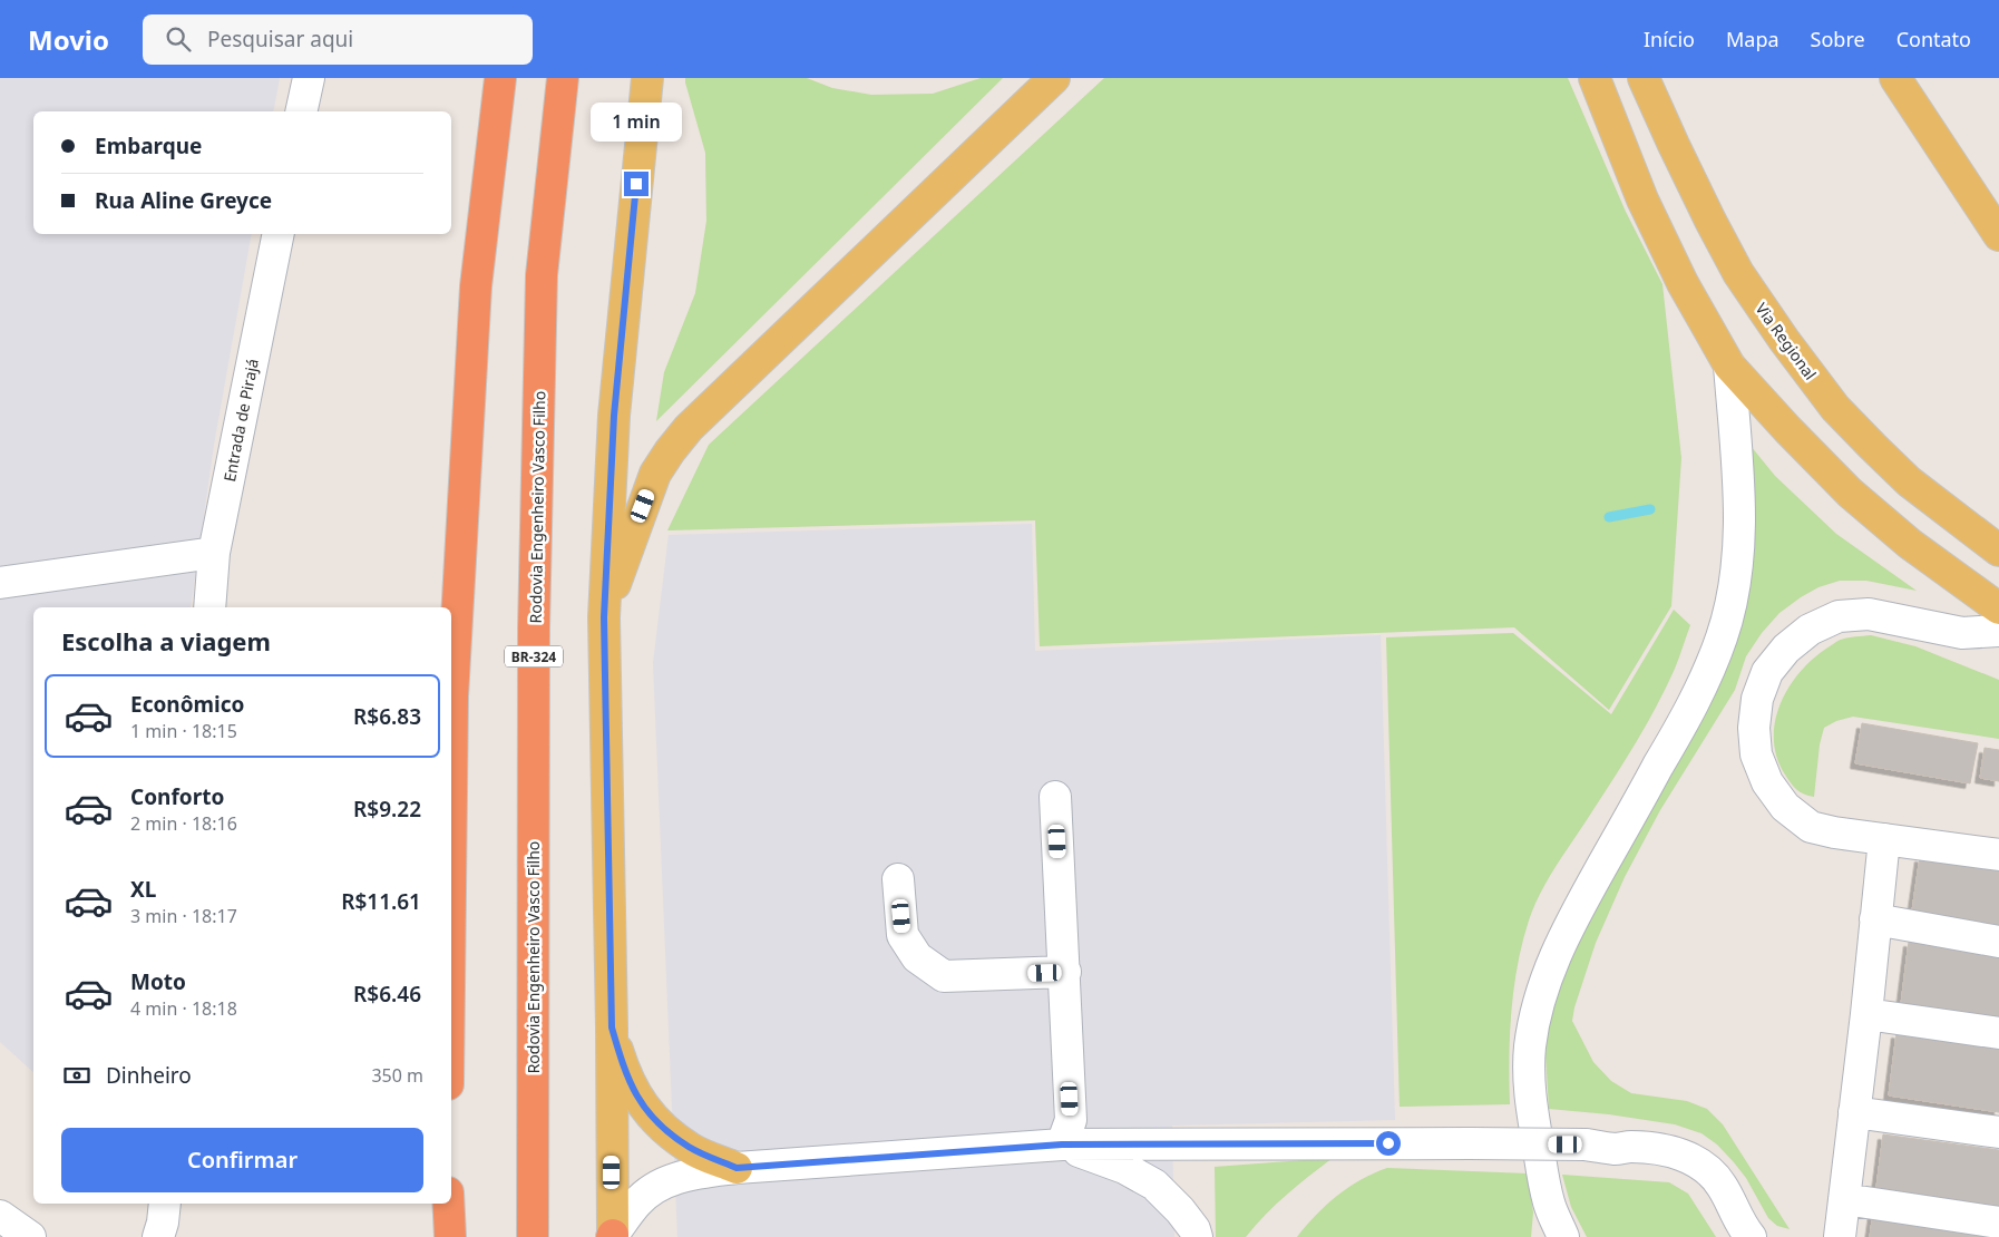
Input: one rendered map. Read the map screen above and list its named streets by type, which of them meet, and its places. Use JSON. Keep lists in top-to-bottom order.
{
  "streets": {
    "highway": ["Rodovia Engenheiro Vasco Filho", "BR-324"],
    "main road": ["Via Regional"],
    "street": ["Entrada de Pirajá"]
  },
  "page": {
    "header": "Movio",
    "search": "Pesquisar aqui",
    "nav": [
      "Início",
      "Mapa",
      "Sobre",
      "Contato"
    ],
    "bubble": "1 min",
    "banner": ["Embarque", "Rua Aline Greyce"],
    "heading": "Escolha a viagem",
    "list": [
      {
        "name": "Econômico",
        "note": "1 min · 18:15",
        "value": "R$6.83"
      },
      {
        "name": "Conforto",
        "note": "2 min · 18:16",
        "value": "R$9.22"
      },
      {
        "name": "XL",
        "note": "3 min · 18:17",
        "value": "R$11.61"
      },
      {
        "name": "Moto",
        "note": "4 min · 18:18",
        "value": "R$6.46"
      }
    ],
    "pay": ["Dinheiro", "350 m"],
    "buttons": "Confirmar"
  }
}
